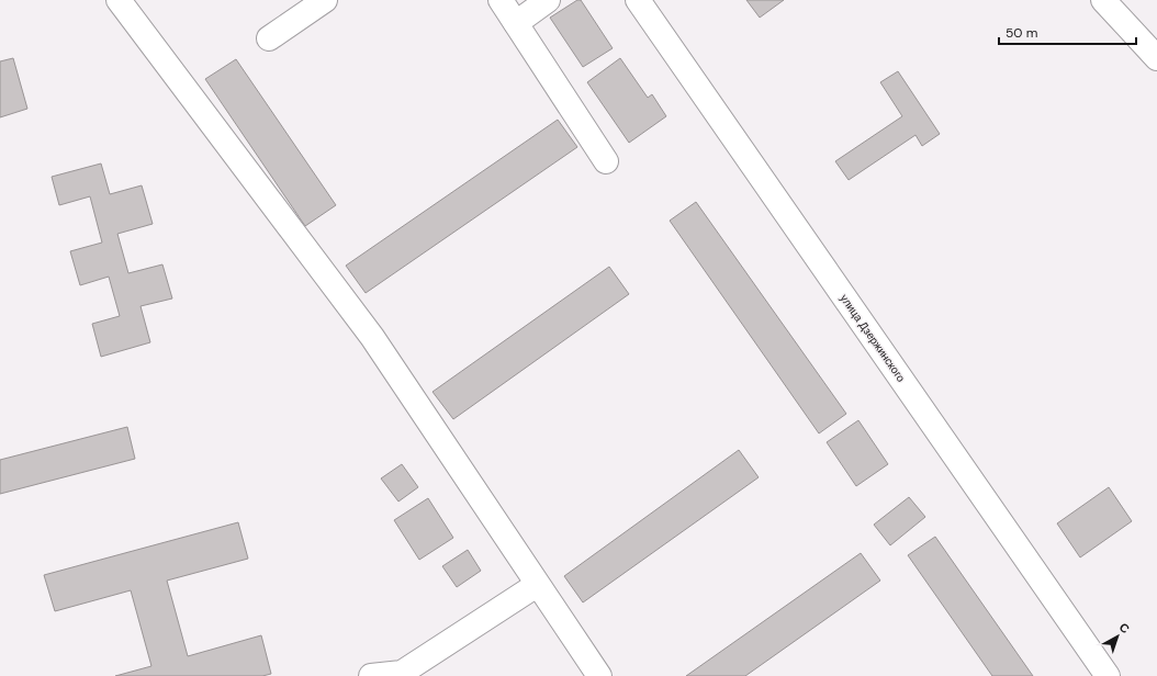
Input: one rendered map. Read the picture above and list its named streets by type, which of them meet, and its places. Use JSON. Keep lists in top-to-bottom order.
{
  "streets": {
    "main road": ["улица Дзержинского"]
  },
  "scale_bar": "50 m",
  "north": "top right"
}
